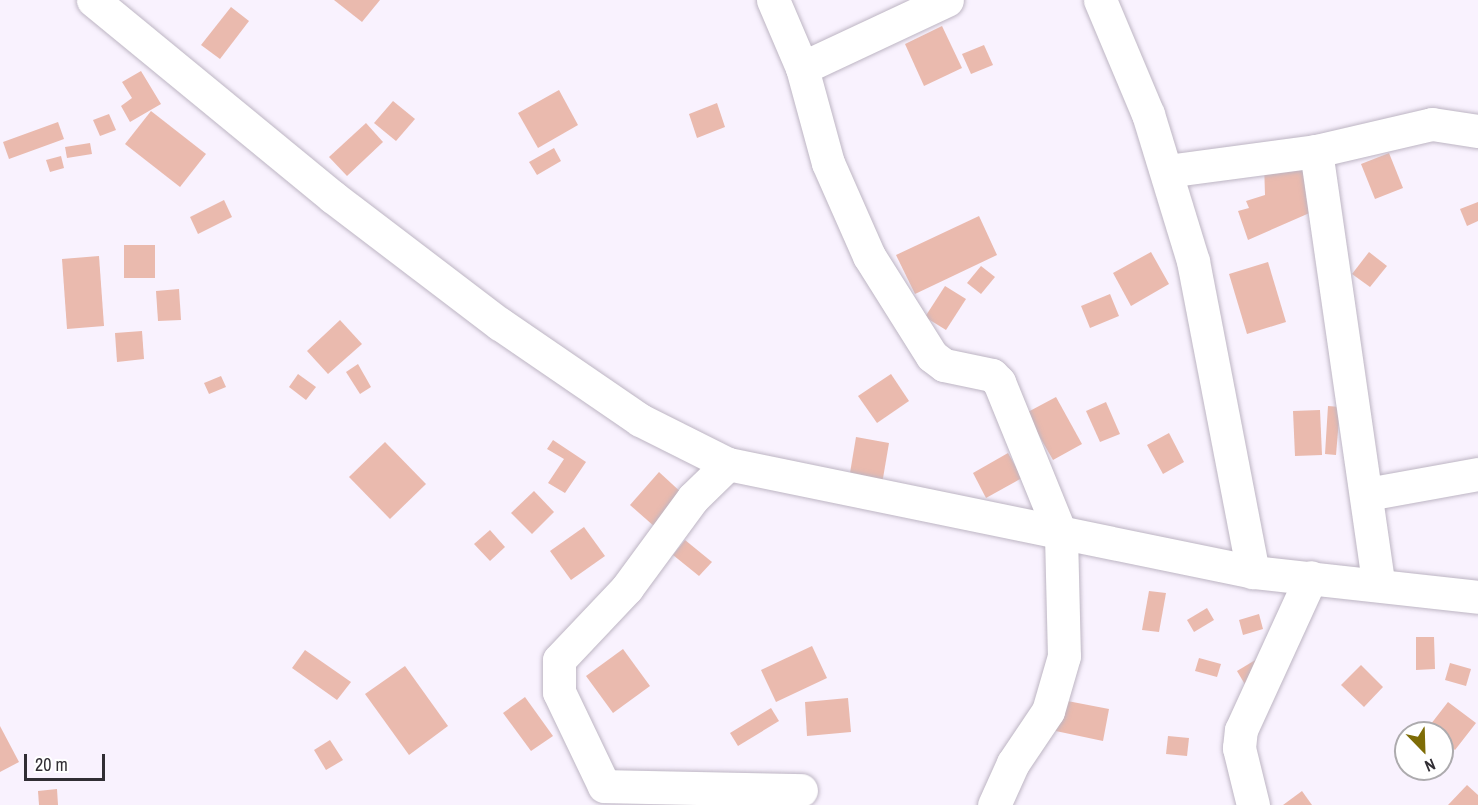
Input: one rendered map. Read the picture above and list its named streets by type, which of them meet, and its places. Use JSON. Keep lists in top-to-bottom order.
{
  "scale_bar": "20 m",
  "north": "bottom right"
}
